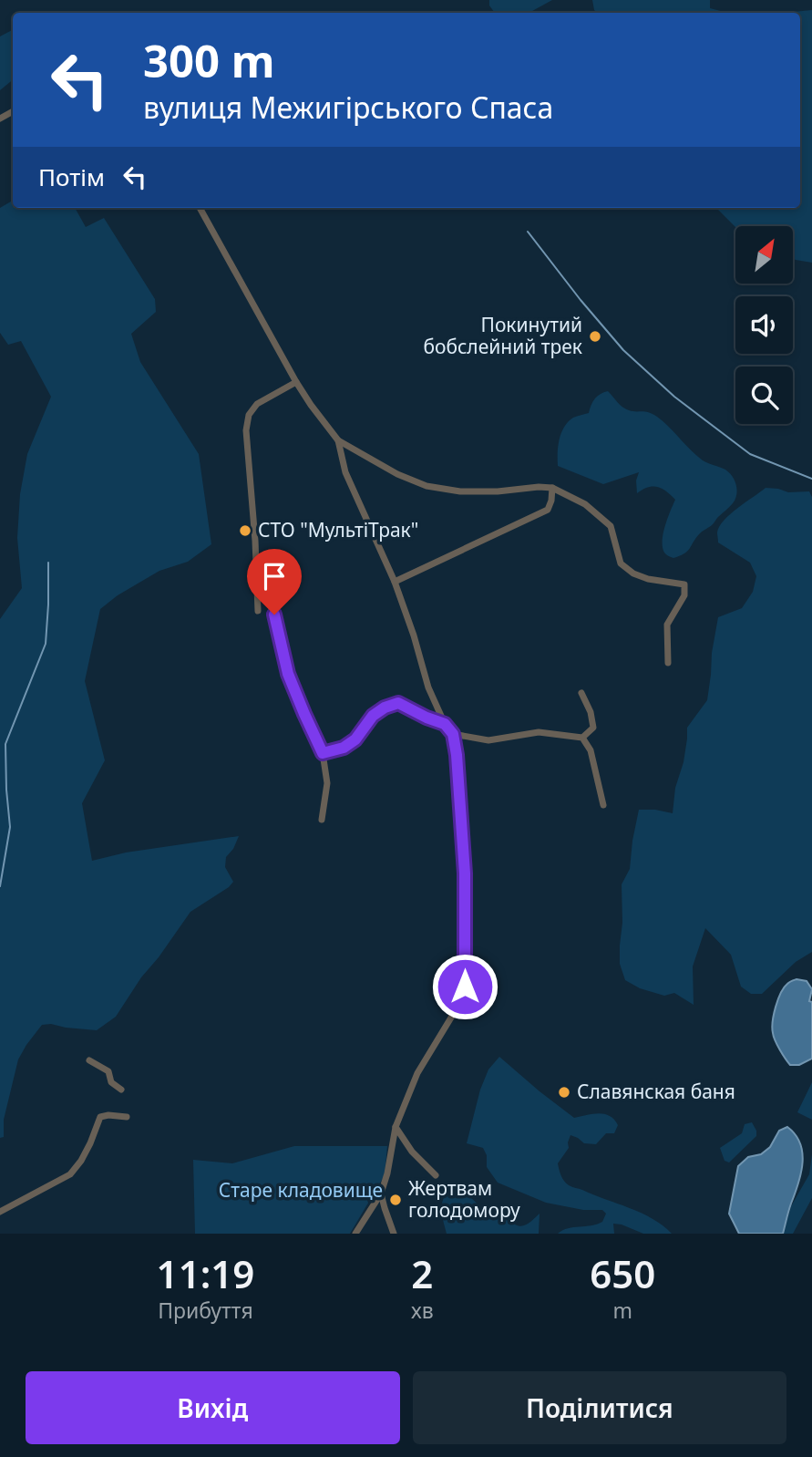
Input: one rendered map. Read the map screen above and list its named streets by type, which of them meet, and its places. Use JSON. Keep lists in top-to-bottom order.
{
  "parks": ["Старе кладовище"],
  "places": [
    "Покинутий бобслейний трек",
    "СТО \"МультіТрак\"",
    "Славянская баня",
    "Жертвам голодомору"
  ],
  "north": "top right",
  "page": {
    "turn": ["300 m", "вулиця Межигірського Спаса"],
    "then": "Потім",
    "eta": [
      "11:19",
      "Прибуття",
      "2",
      "хв",
      "650",
      "m"
    ],
    "buttons": ["Вихід", "Поділитися"]
  }
}
